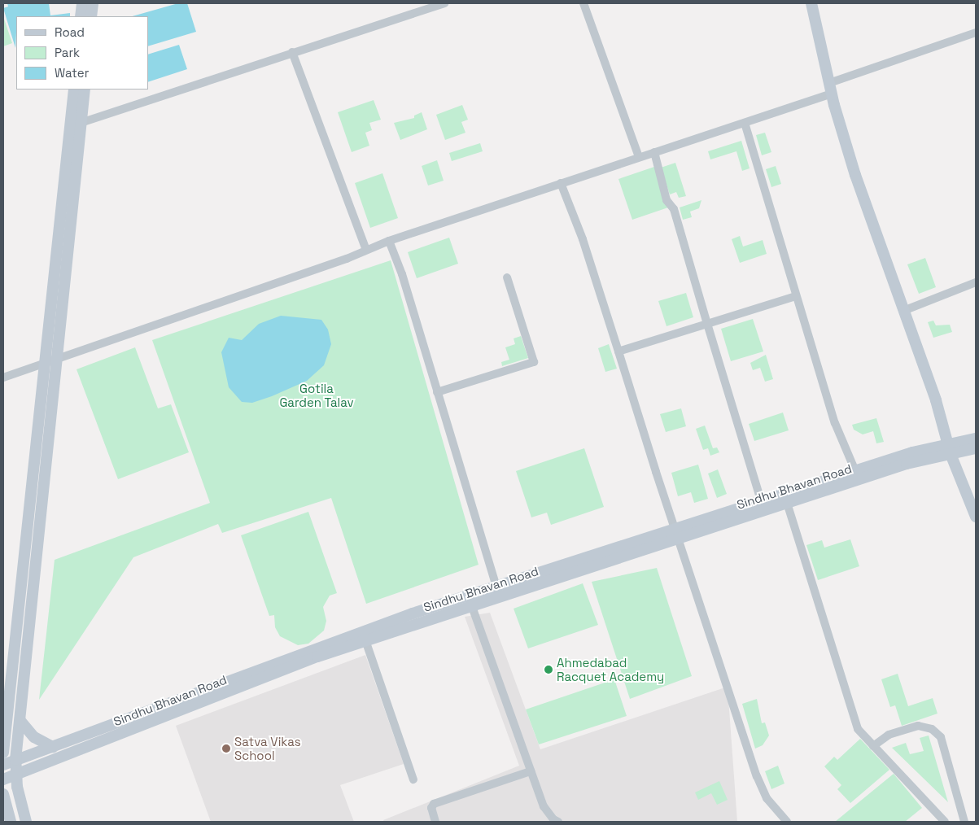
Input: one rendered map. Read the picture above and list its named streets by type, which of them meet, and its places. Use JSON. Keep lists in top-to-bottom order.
{
  "streets": {
    "main road": ["Sindhu Bhavan Road"]
  },
  "parks": ["Gotila Garden Talav"],
  "places": ["Ahmedabad Racquet Academy", "Satva Vikas School"],
  "legend": ["Road", "Park", "Water"]
}
